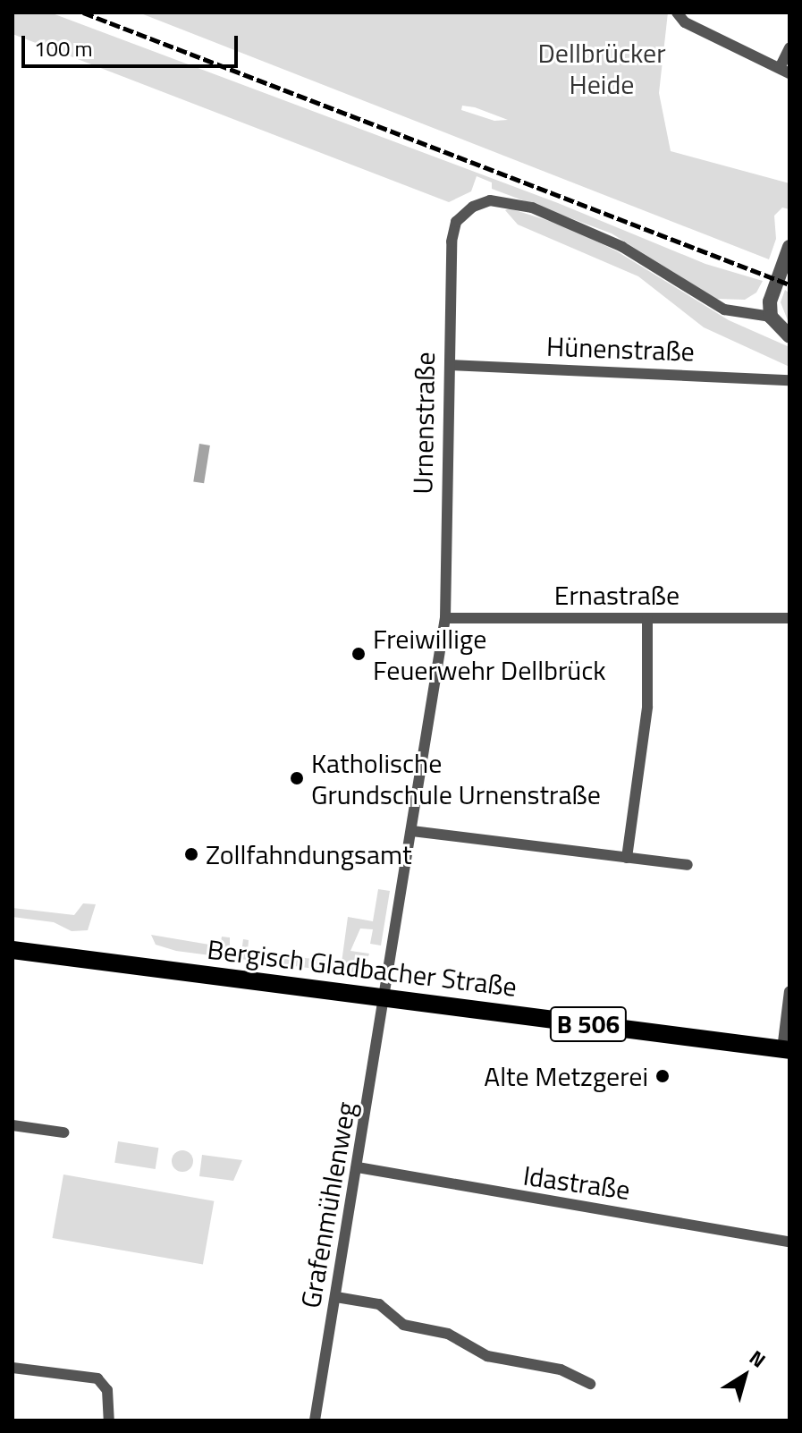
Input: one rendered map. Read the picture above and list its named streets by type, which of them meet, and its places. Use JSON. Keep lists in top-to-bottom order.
{
  "streets": {
    "main road": ["Bergisch Gladbacher Straße", "B 506"],
    "street": [
      "Hünenstraße",
      "Urnenstraße",
      "Ernastraße",
      "Idastraße",
      "Grafenmühlenweg"
    ]
  },
  "crossings": [
    ["Hünenstraße", "Urnenstraße"],
    ["Urnenstraße", "Ernastraße"],
    ["Urnenstraße", "Bergisch Gladbacher Straße"],
    ["Urnenstraße", "Grafenmühlenweg"],
    ["Bergisch Gladbacher Straße", "Grafenmühlenweg"],
    ["Idastraße", "Grafenmühlenweg"]
  ],
  "parks": ["Dellbrücker Heide"],
  "places": [
    "Freiwillige Feuerwehr Dellbrück",
    "Katholische Grundschule Urnenstraße",
    "Zollfahndungsamt",
    "Alte Metzgerei"
  ],
  "scale_bar": "100 m",
  "north": "top right"
}
